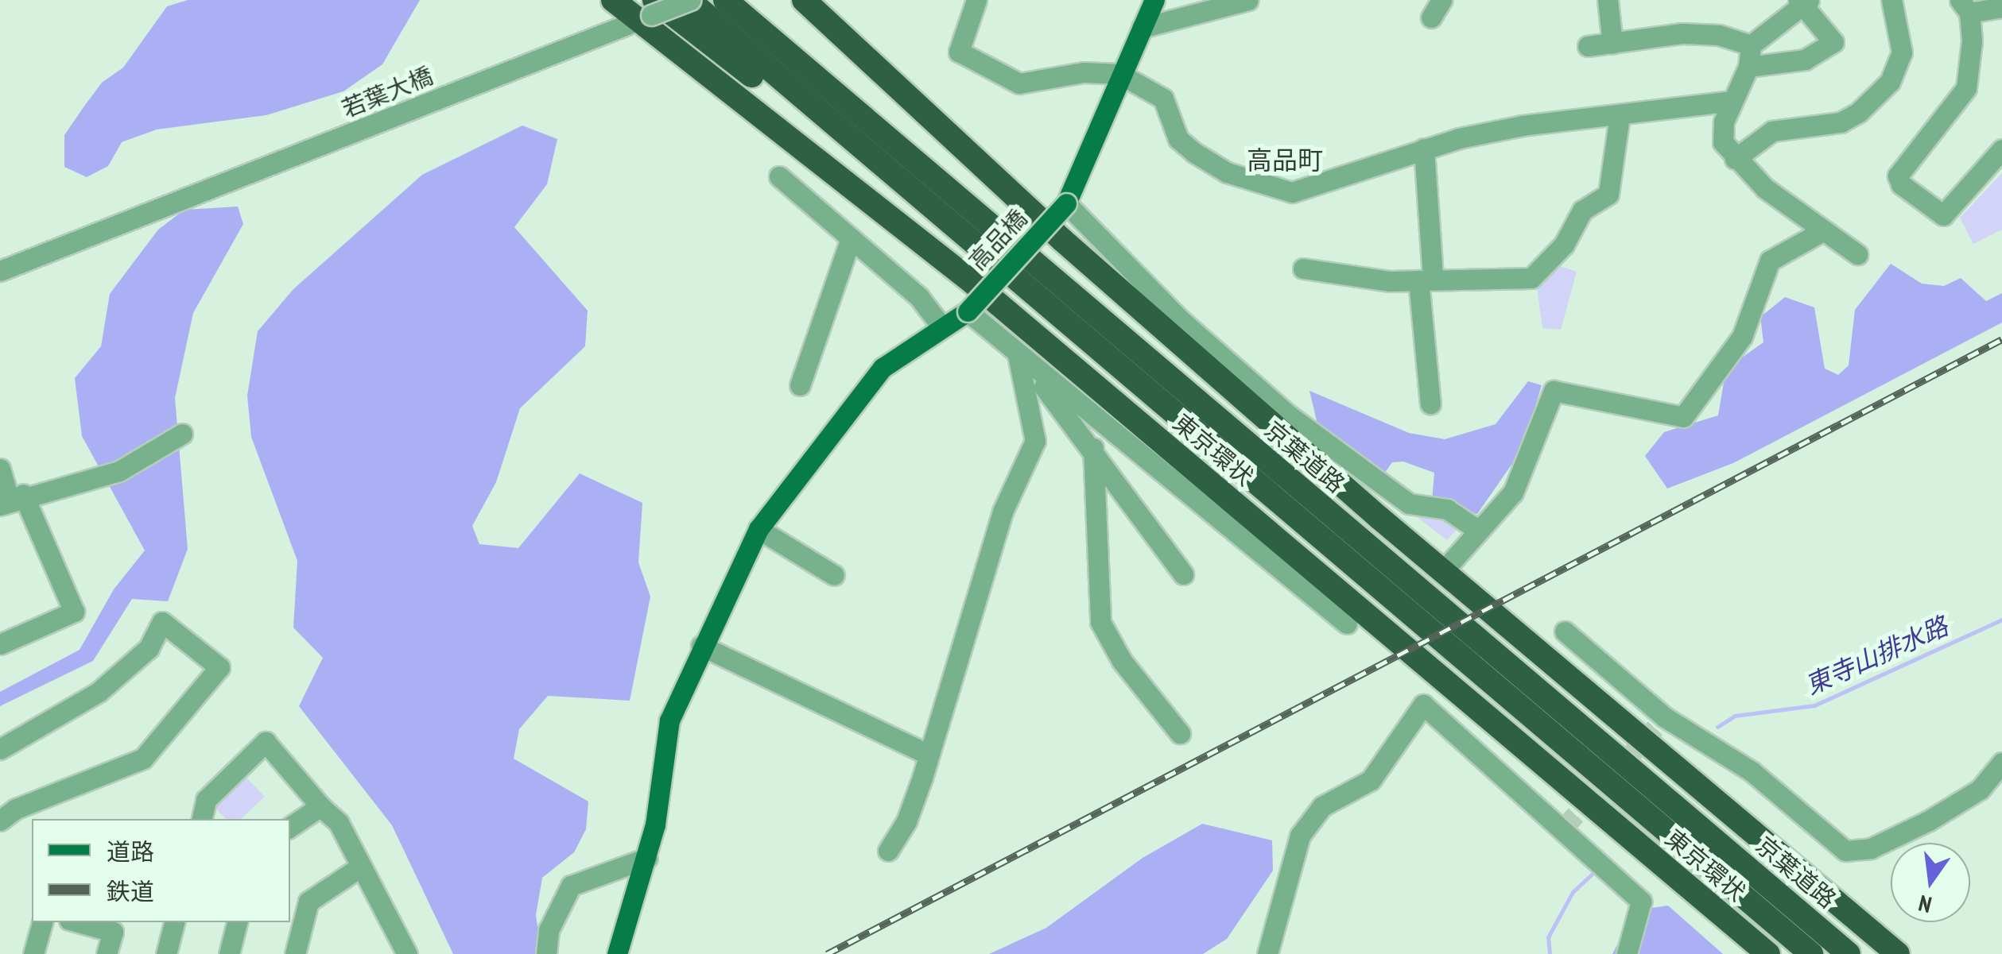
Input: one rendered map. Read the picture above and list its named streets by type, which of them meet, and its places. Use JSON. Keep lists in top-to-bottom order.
{
  "streets": {
    "highway": ["東京環状", "京葉道路"],
    "main road": ["高品橋"],
    "street": ["若葉大橋"]
  },
  "crossings": [
    ["若葉大橋", "東京環状"]
  ],
  "districts": ["高品町"],
  "water": ["東寺山排水路"],
  "legend": ["道路", "鉄道"],
  "north": "bottom"
}
